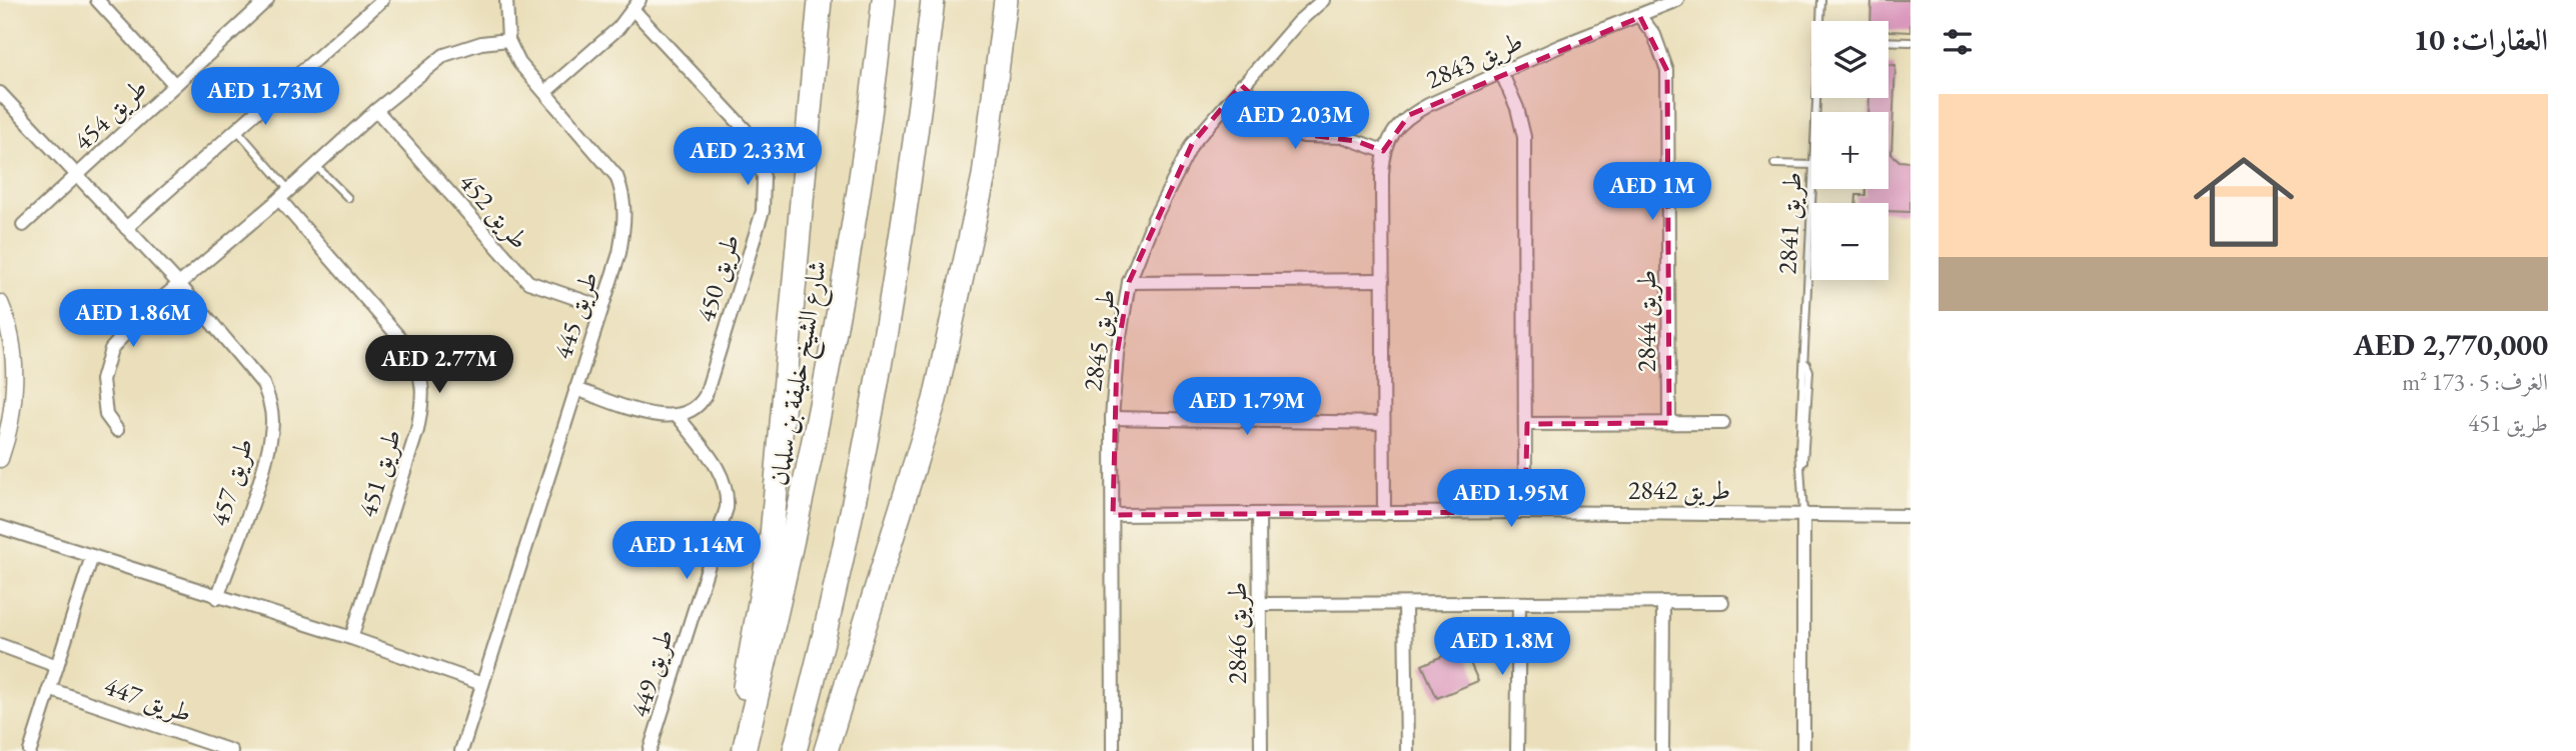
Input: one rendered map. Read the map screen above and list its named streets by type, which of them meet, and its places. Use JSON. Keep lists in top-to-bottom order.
{
  "streets": {
    "highway": ["شارع الشيخ خليفة بن سلمان"],
    "street": [
      "طريق 2843",
      "طريق 454",
      "طريق 452",
      "طريق 2841",
      "طريق 450",
      "طريق 445",
      "طريق 2844",
      "طريق 2845",
      "طريق 451",
      "طريق 457",
      "طريق 2842",
      "طريق 2846",
      "طريق 449",
      "طريق 447"
    ]
  },
  "crossings": [
    ["طريق 2843", "طريق 2844"],
    ["طريق 454", "طريق 457"],
    ["طريق 452", "طريق 445"],
    ["طريق 2841", "طريق 2842"],
    ["طريق 450", "طريق 449"],
    ["طريق 2845", "طريق 2842"],
    ["طريق 2842", "طريق 2846"]
  ],
  "page": {
    "heading": "العقارات: 10",
    "map_buttons": ["+", "−"],
    "price": [
      "AED 1.73M",
      "AED 2.03M",
      "AED 2.33M",
      "AED 1M",
      "AED 1.86M",
      "AED 2.77M",
      "AED 1.79M",
      "AED 1.95M",
      "AED 1.14M",
      "AED 1.8M"
    ],
    "list": [
      {
        "name": "AED 2,770,000",
        "note": "الغرف: 5 · 173 m² · طريق 451"
      }
    ]
  }
}
